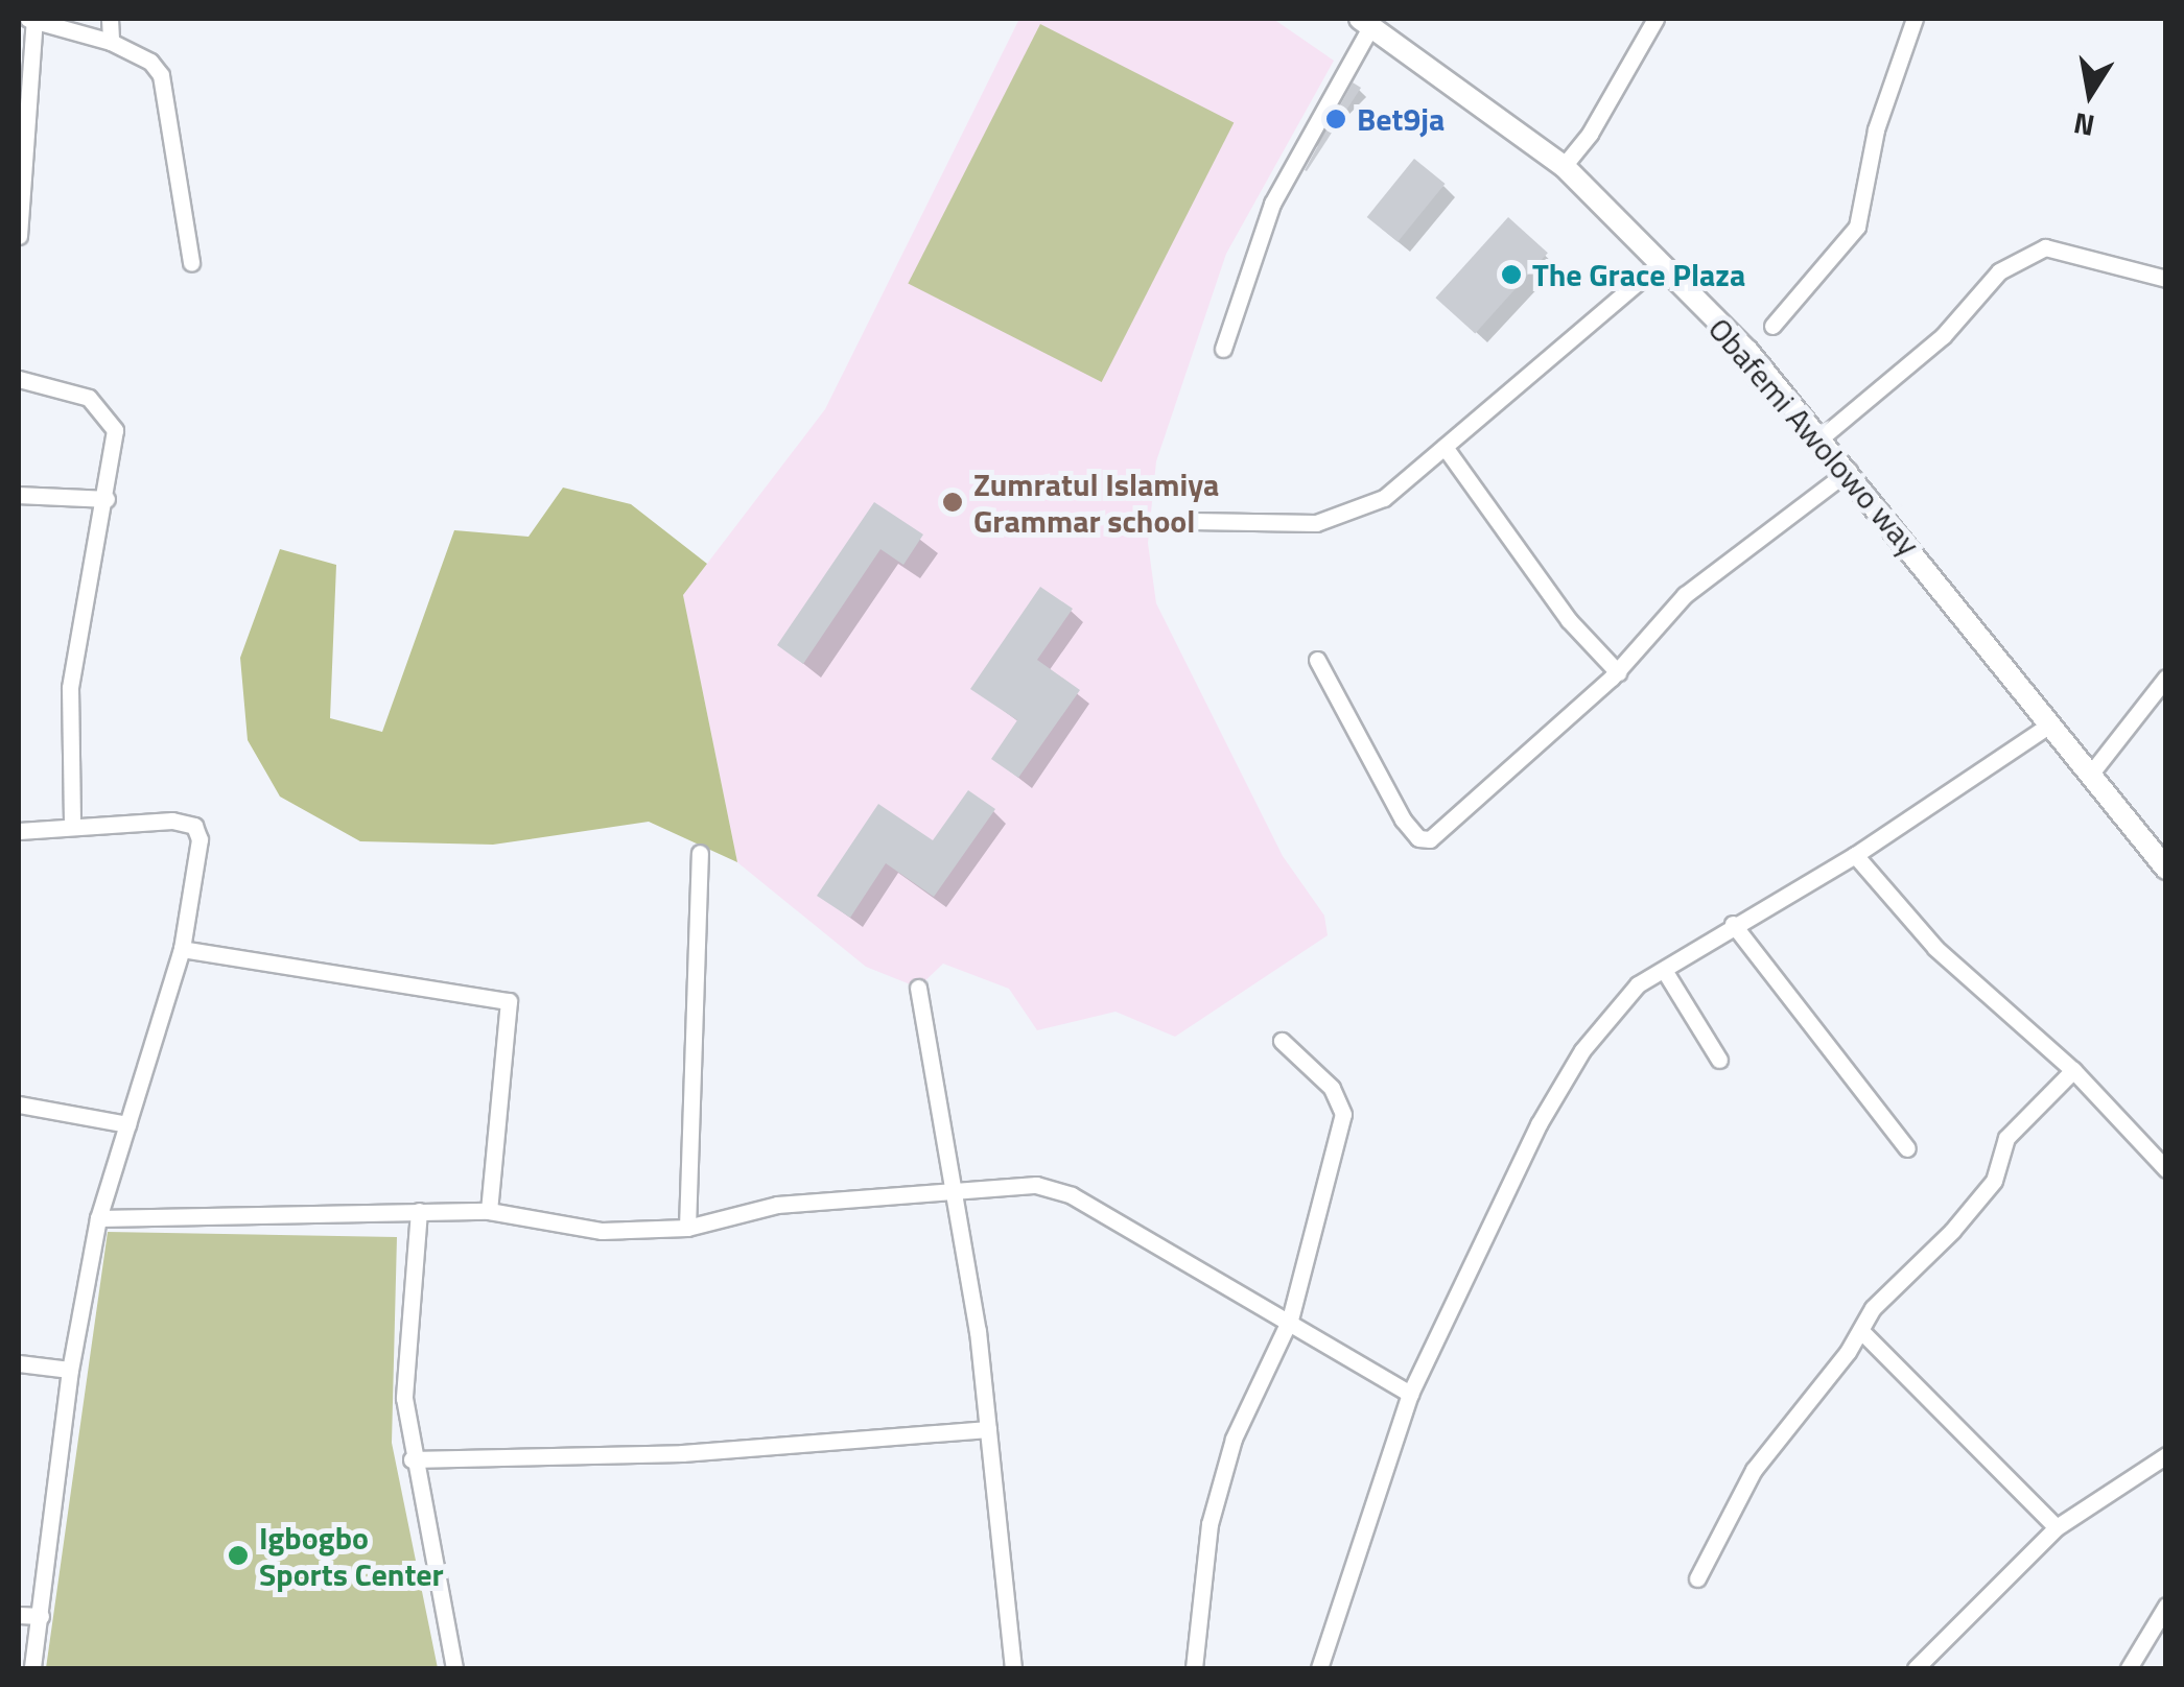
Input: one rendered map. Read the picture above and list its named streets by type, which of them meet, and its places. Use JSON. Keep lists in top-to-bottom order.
{
  "streets": {
    "main road": ["Obafemi Awolowo way"]
  },
  "places": [
    "Bet9ja",
    "The Grace Plaza",
    "Zumratul Islamiya Grammar school",
    "Igbogbo Sports Center"
  ],
  "north": "bottom"
}
